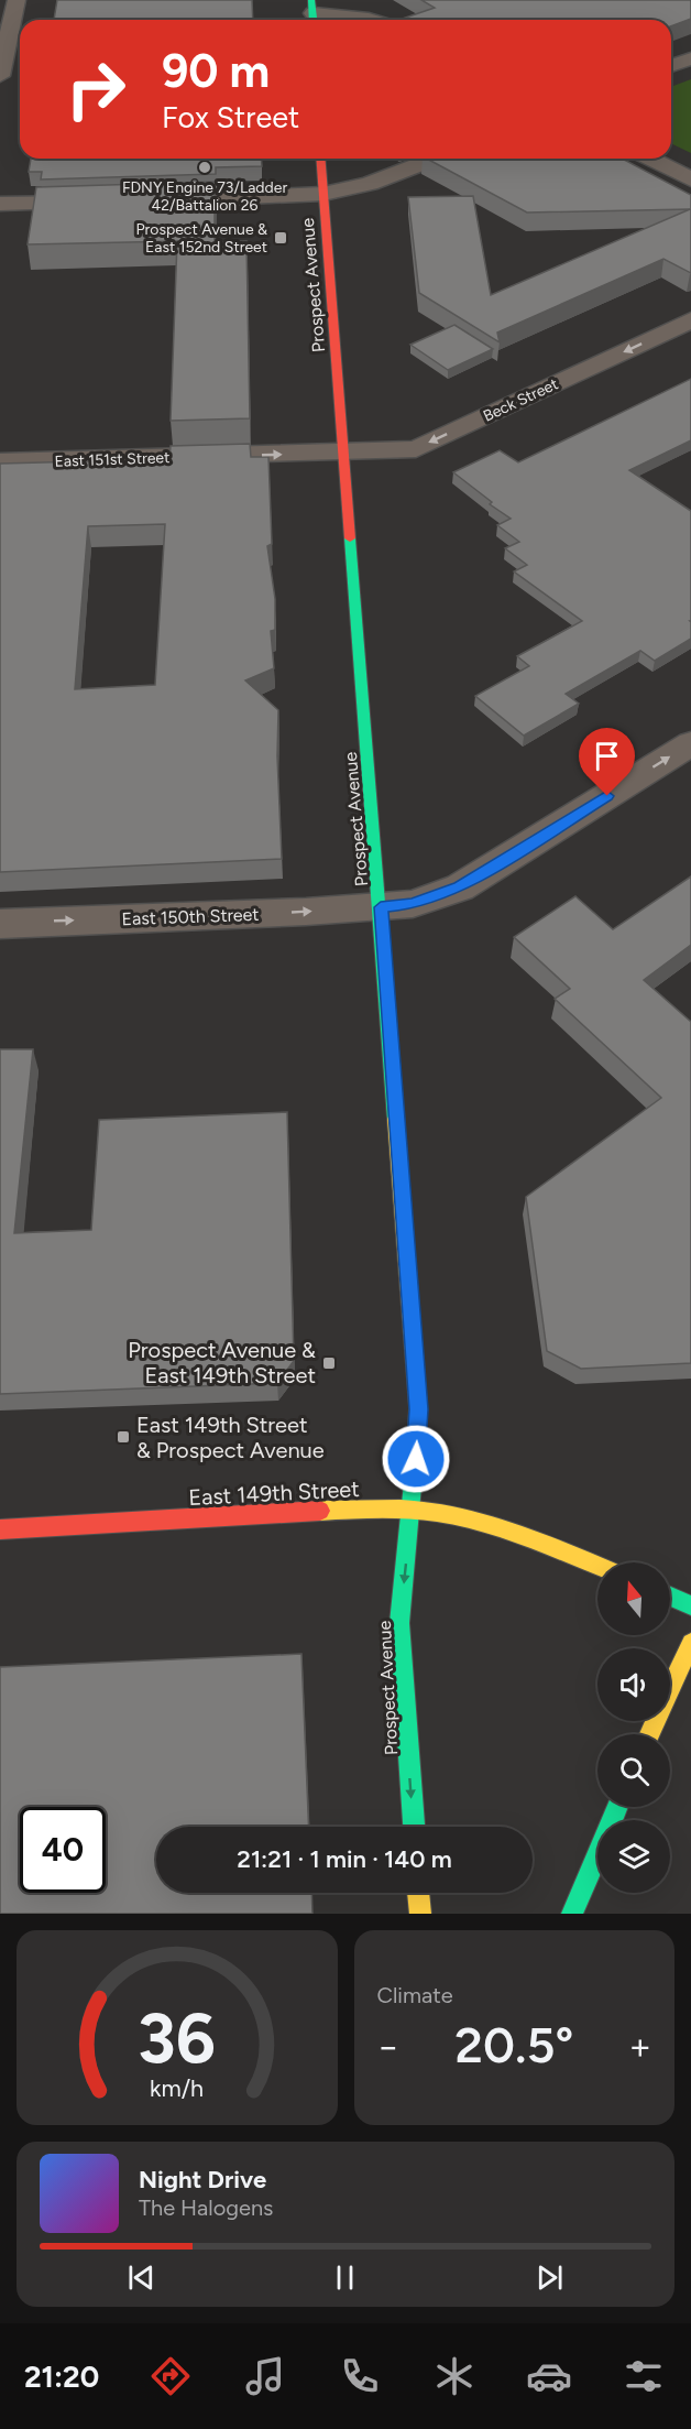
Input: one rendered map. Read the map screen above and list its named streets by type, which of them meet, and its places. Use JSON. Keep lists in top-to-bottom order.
{
  "streets": {
    "street": [
      "Prospect Avenue",
      "Beck Street",
      "East 151st Street",
      "East 150th Street",
      "East 149th Street"
    ]
  },
  "crossings": [
    ["Prospect Avenue", "Beck Street"],
    ["Prospect Avenue", "East 151st Street"],
    ["Prospect Avenue", "East 150th Street"],
    ["Prospect Avenue", "East 149th Street"],
    ["Beck Street", "East 151st Street"]
  ],
  "one_way": ["Beck Street", "East 150th Street"],
  "places": {
    "other": ["FDNY Engine 73/Ladder 42/Battalion 26"],
    "transit": ["Prospect Avenue & East 152nd Street", "Prospect Avenue & East 149th Street", "East 149th Street & Prospect Avenue"]
  },
  "north": "top",
  "page": {
    "turn": ["90 m", "Fox Street"],
    "limit": "40",
    "trip": "21:21 · 1 min · 140 m",
    "tile": "Climate",
    "heat": ["−", "20.5°", "+"],
    "song": ["Night Drive", "The Halogens"],
    "tabs": "21:20",
    "gauge": ["36", "km/h"]
  }
}
